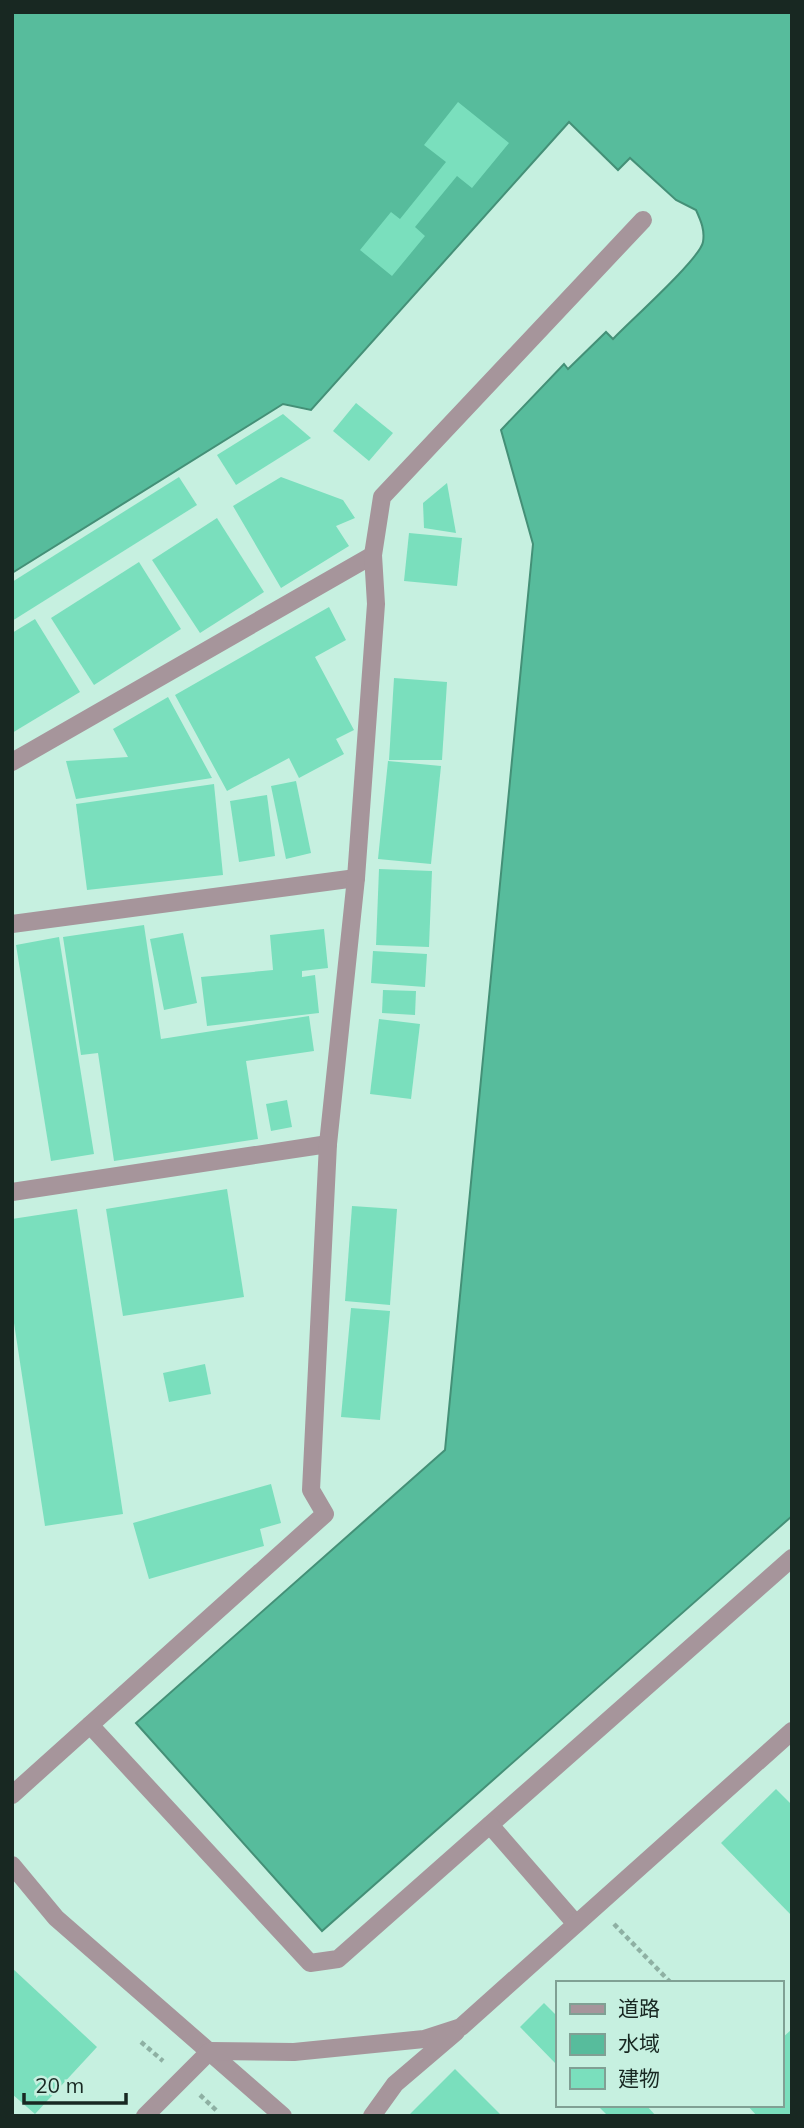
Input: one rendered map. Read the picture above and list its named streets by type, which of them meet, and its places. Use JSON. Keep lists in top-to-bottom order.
{
  "legend": ["道路", "水域", "建物"],
  "scale_bar": "20 m"
}
